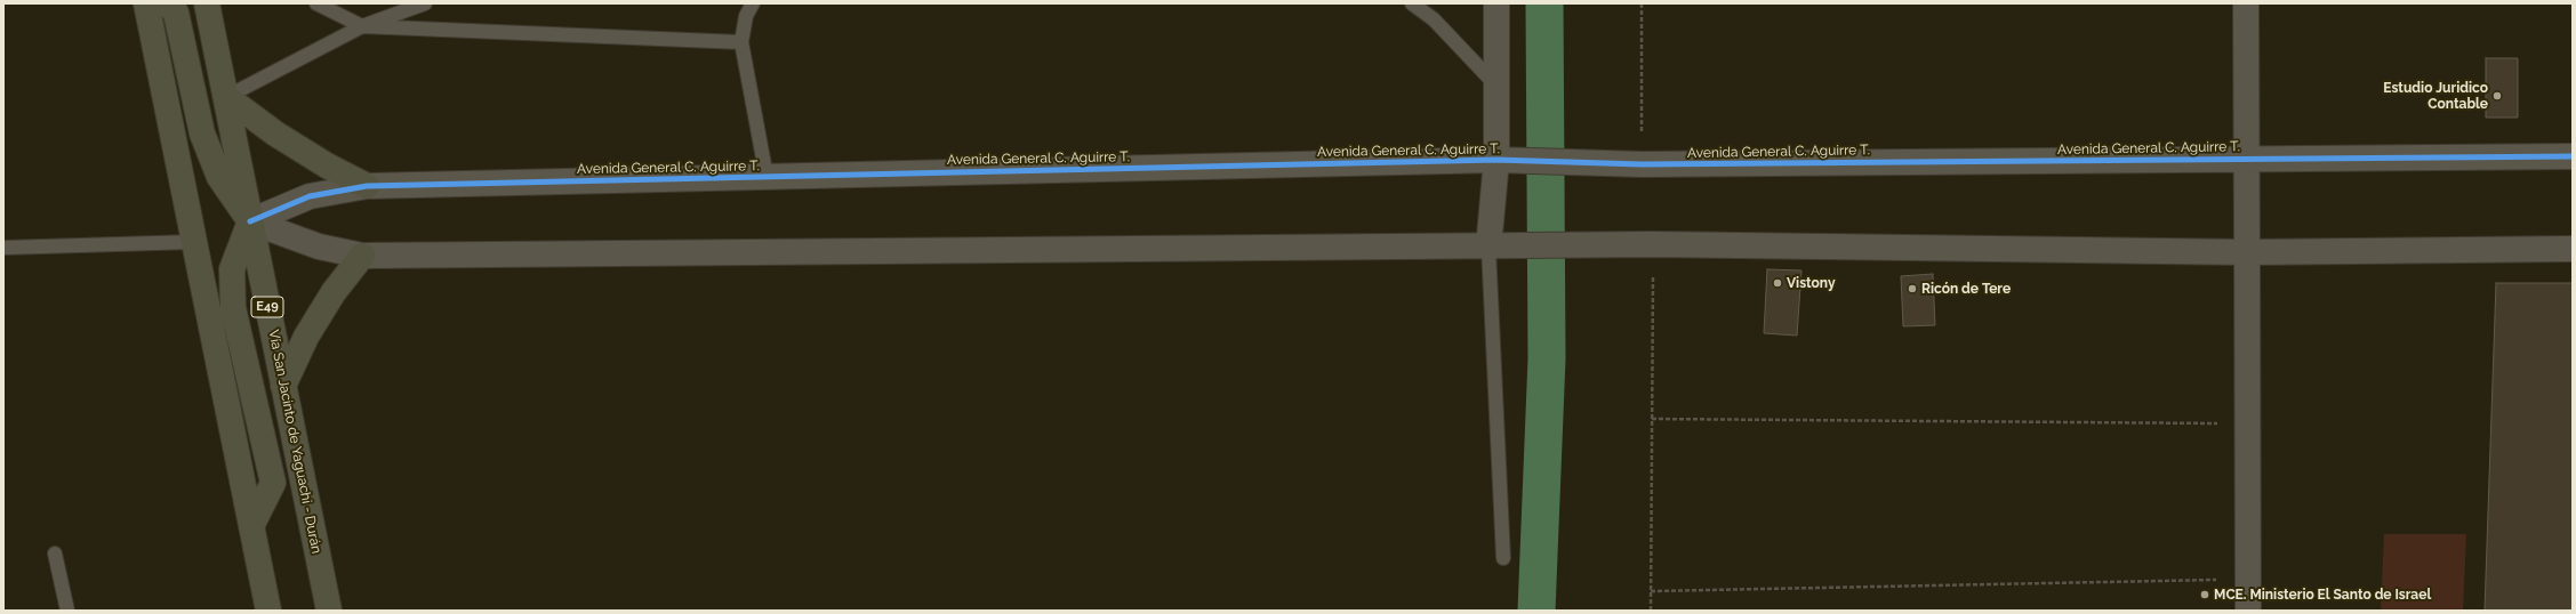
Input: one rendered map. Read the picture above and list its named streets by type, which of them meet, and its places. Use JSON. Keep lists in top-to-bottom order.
{
  "streets": {
    "main road": ["E49", "Vía San Jacinto de Yaguachi - Durán"],
    "street": ["Avenida General C. Aguirre T."]
  },
  "crossings": [
    ["Avenida General C. Aguirre T.", "Vía San Jacinto de Yaguachi - Durán"]
  ],
  "places": [
    "Estudio Juridico Contable",
    "Vistony",
    "Ricón de Tere",
    "MCE. Ministerio El Santo de Israel"
  ]
}
